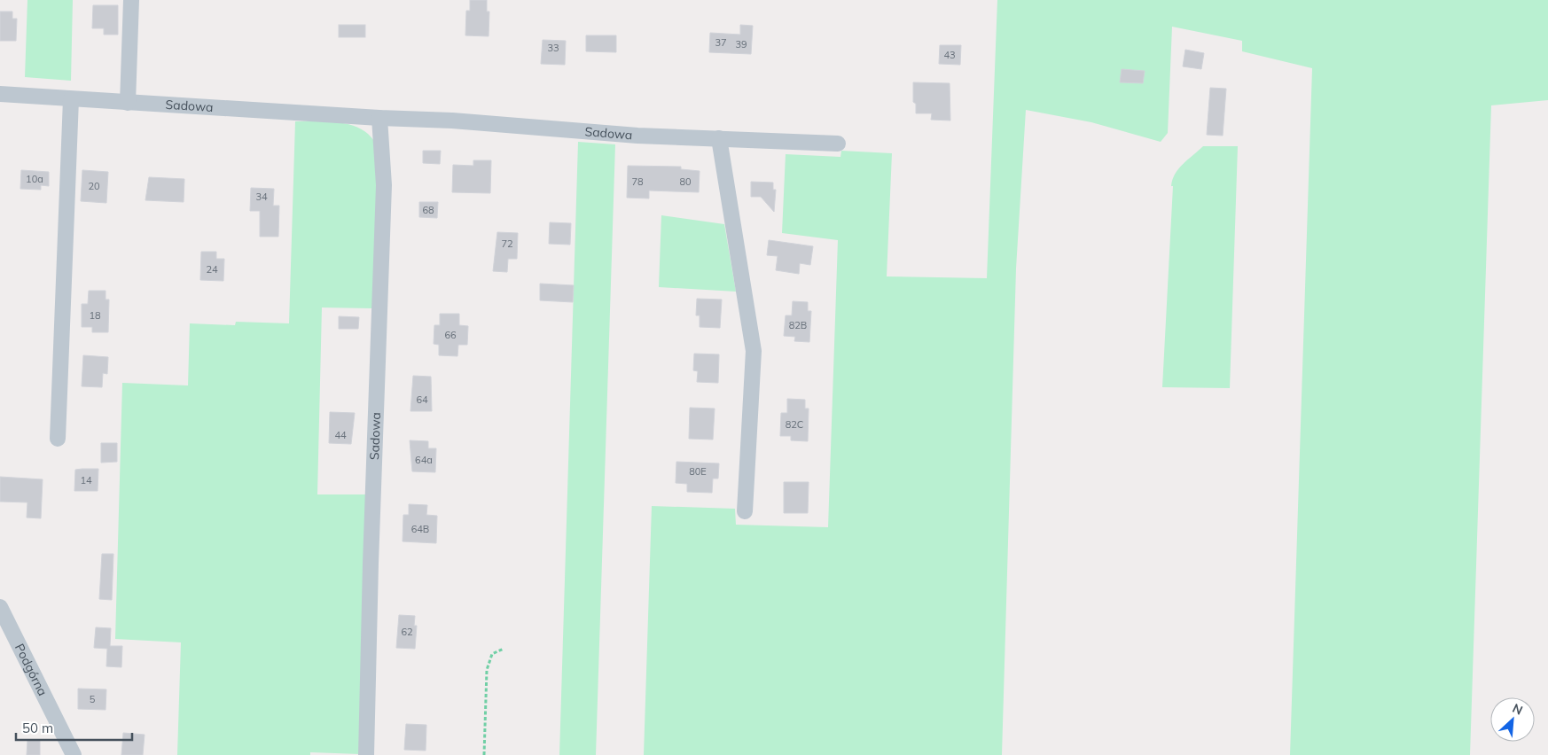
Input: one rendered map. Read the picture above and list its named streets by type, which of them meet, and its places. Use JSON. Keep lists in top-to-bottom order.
{
  "streets": {
    "street": ["Sadowa", "Podgórna"]
  },
  "house_numbers": [
    "37",
    "39",
    "33",
    "43",
    "10a",
    "78",
    "80",
    "20",
    "34",
    "68",
    "72",
    "24",
    "18",
    "82B",
    "66",
    "64",
    "82C",
    "44",
    "64a",
    "80E",
    "14",
    "64B",
    "62",
    "5"
  ],
  "scale_bar": "50 m",
  "north": "top right"
}
